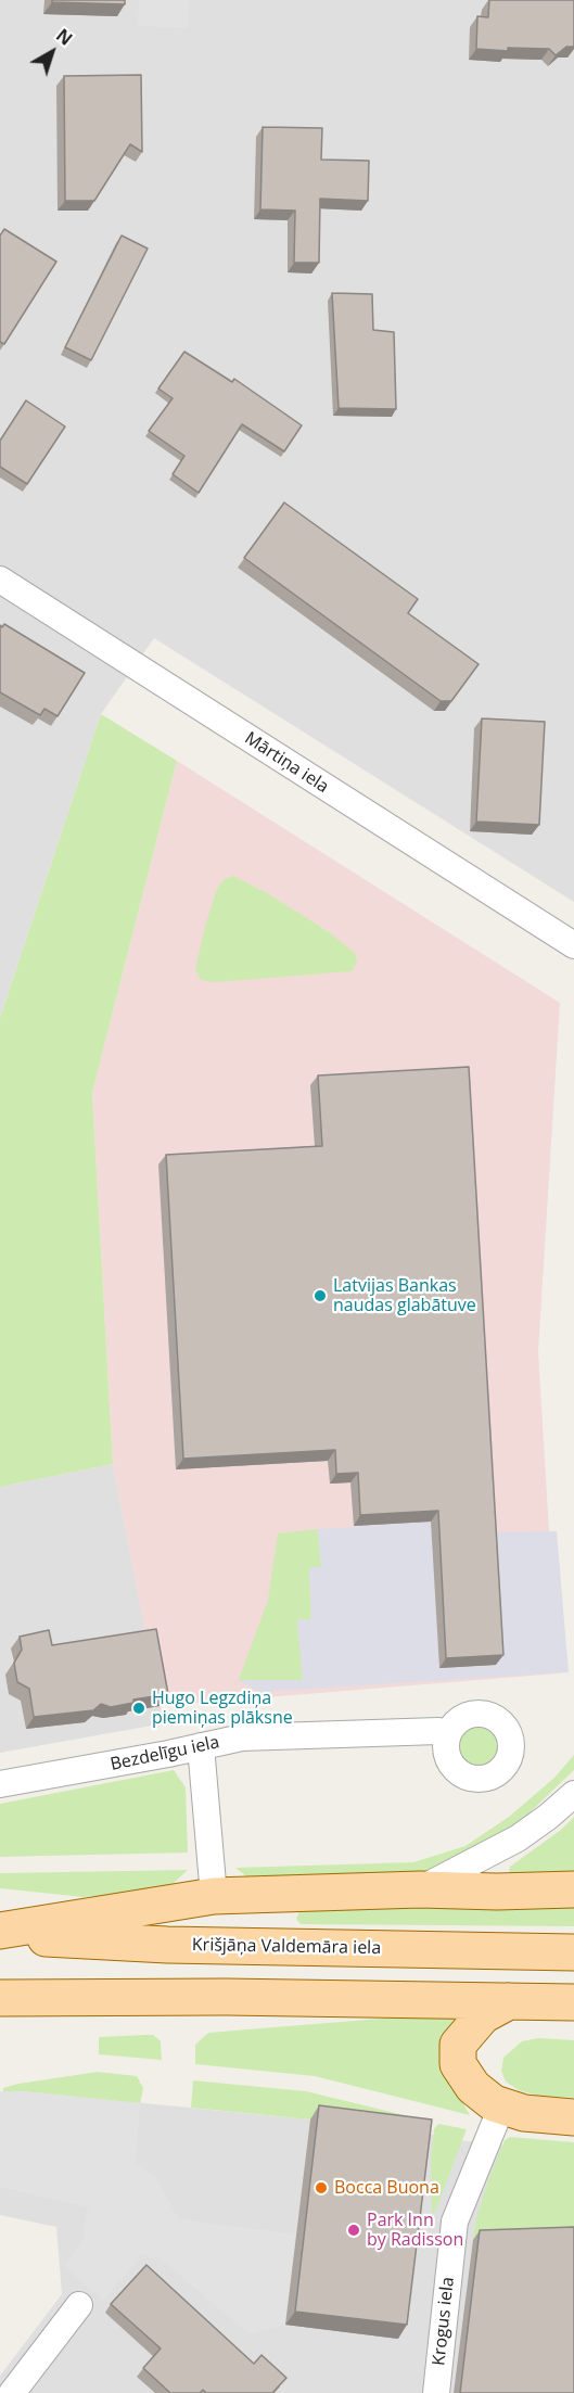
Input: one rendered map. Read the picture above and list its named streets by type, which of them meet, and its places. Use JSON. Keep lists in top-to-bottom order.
{
  "streets": {
    "main road": ["Krišjāņa Valdemāra iela"],
    "street": ["Mārtiņa iela", "Bezdelīgu iela", "Krogus iela"]
  },
  "places": [
    "Latvijas Bankas naudas glabātuve",
    "Hugo Legzdiņa piemiņas plāksne",
    "Bocca Buona",
    "Park Inn by Radisson"
  ],
  "north": "top right"
}
